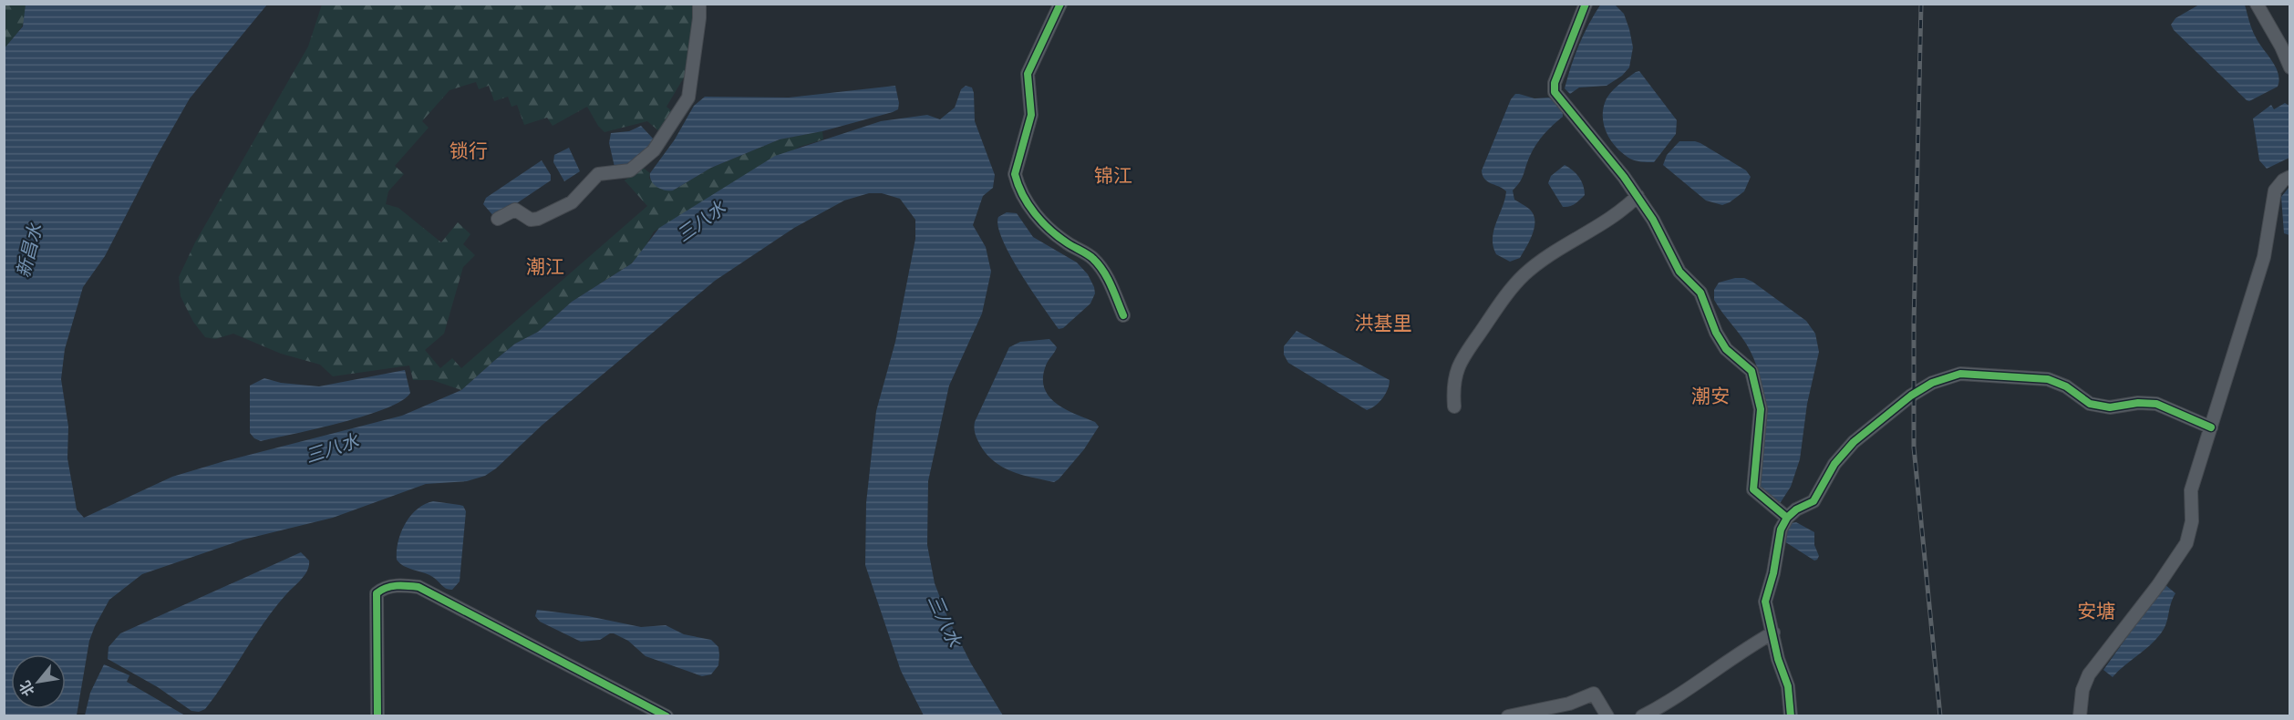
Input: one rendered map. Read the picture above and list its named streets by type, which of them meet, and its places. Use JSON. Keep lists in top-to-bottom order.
{
  "districts": [
    "锁行",
    "锦江",
    "潮江",
    "洪基里",
    "潮安",
    "安塘"
  ],
  "water": ["三八水", "新昌水"],
  "north": "bottom left"
}
